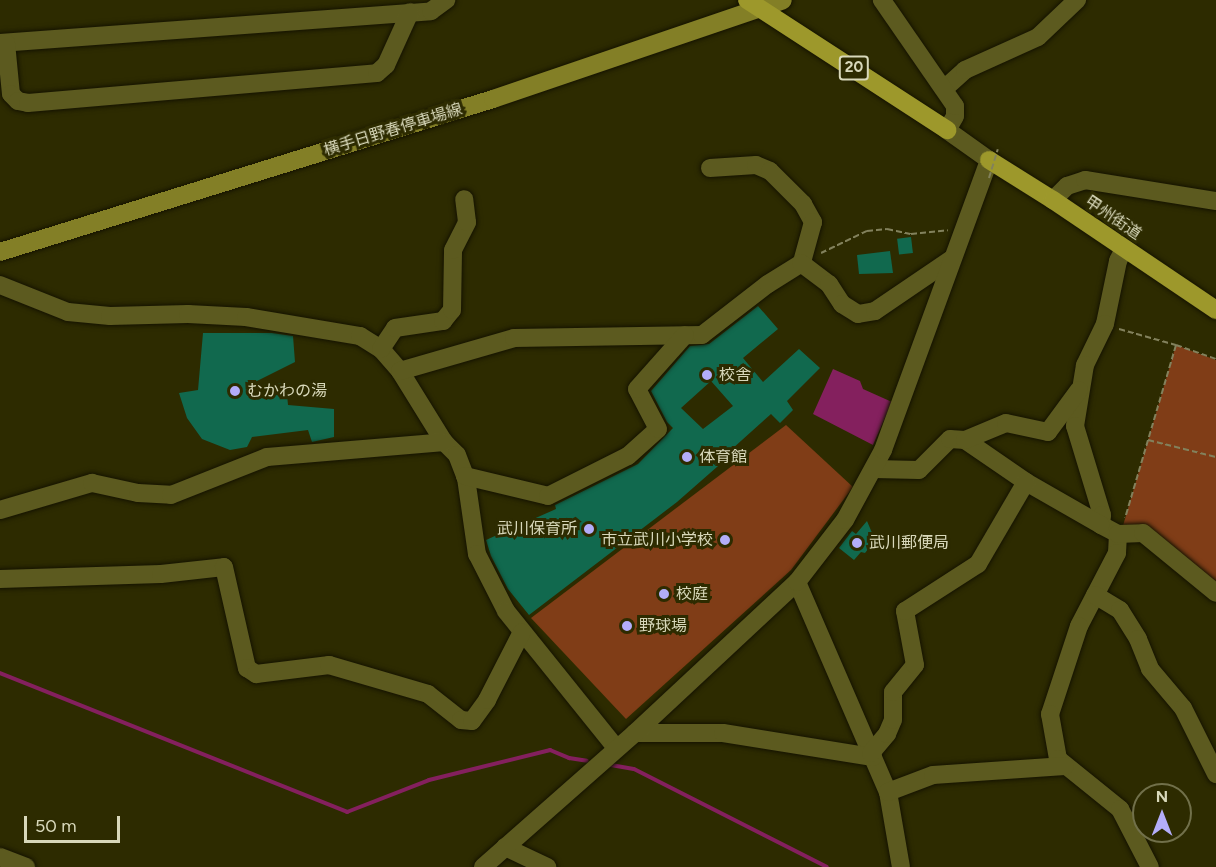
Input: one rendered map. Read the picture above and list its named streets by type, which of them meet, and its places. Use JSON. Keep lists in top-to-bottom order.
{
  "streets": {
    "highway": ["20", "甲州街道"],
    "main road": ["横手日野春停車場線"]
  },
  "crossings": [
    ["20", "横手日野春停車場線"]
  ],
  "places": [
    "校舎",
    "むかわの湯",
    "体育館",
    "武川保育所",
    "市立武川小学校",
    "武川郵便局",
    "校庭",
    "野球場"
  ],
  "scale_bar": "50 m",
  "north": "top"
}
